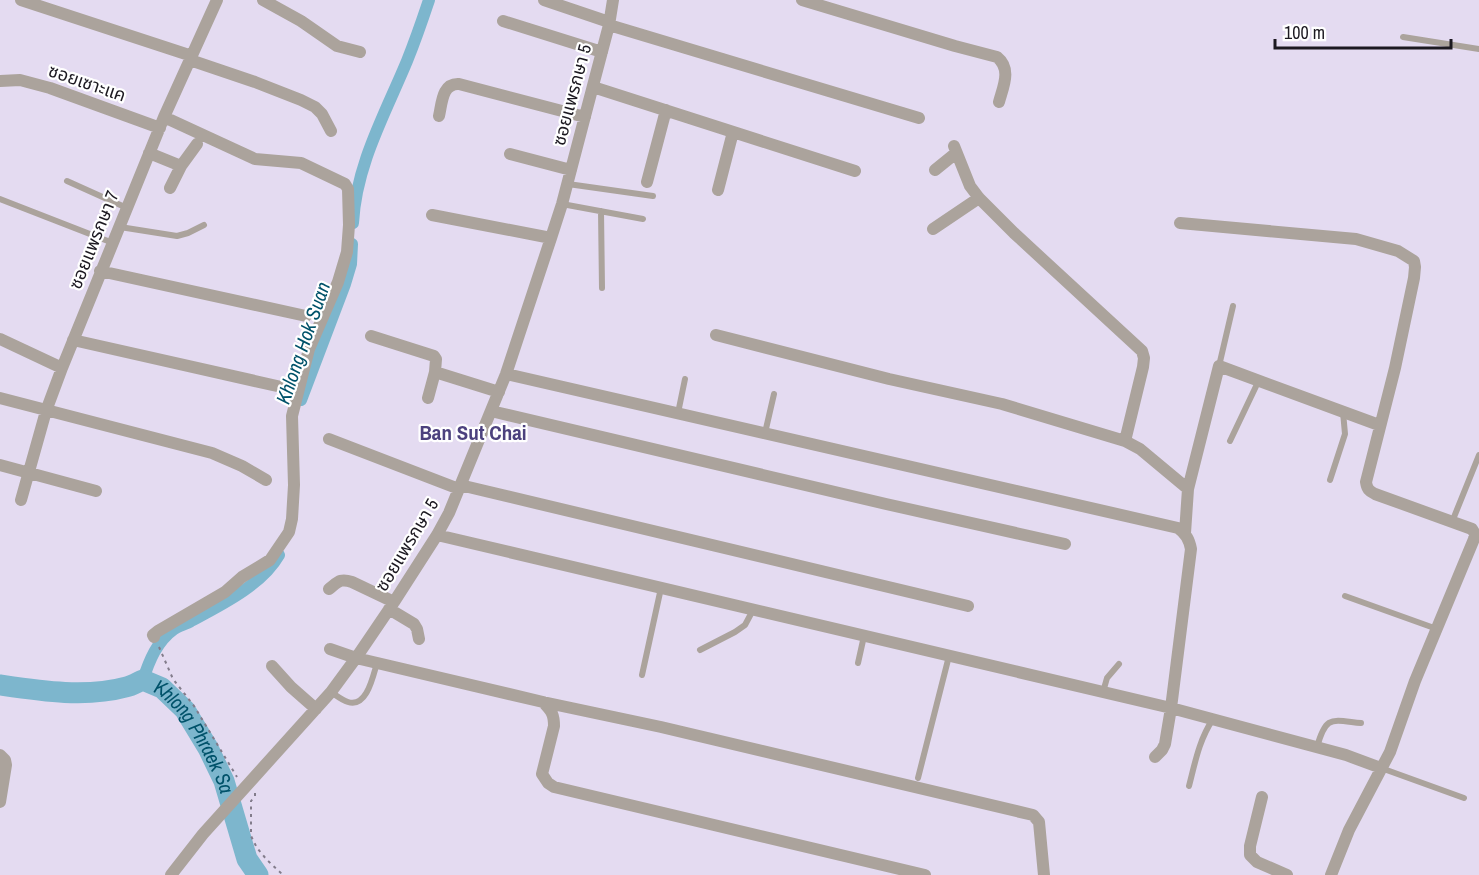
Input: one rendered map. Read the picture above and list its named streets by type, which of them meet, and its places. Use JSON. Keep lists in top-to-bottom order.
{
  "streets": {
    "street": ["ซอยเซาะแค", "ซอยแพรกษา 5", "ซอยแพรกษา 7"]
  },
  "crossings": [
    ["ซอยเซาะแค", "ซอยแพรกษา 7"]
  ],
  "districts": ["Ban Sut Chai"],
  "water": ["Khlong Hok Suan", "Khlong Phraek Sa"],
  "scale_bar": "100 m"
}
